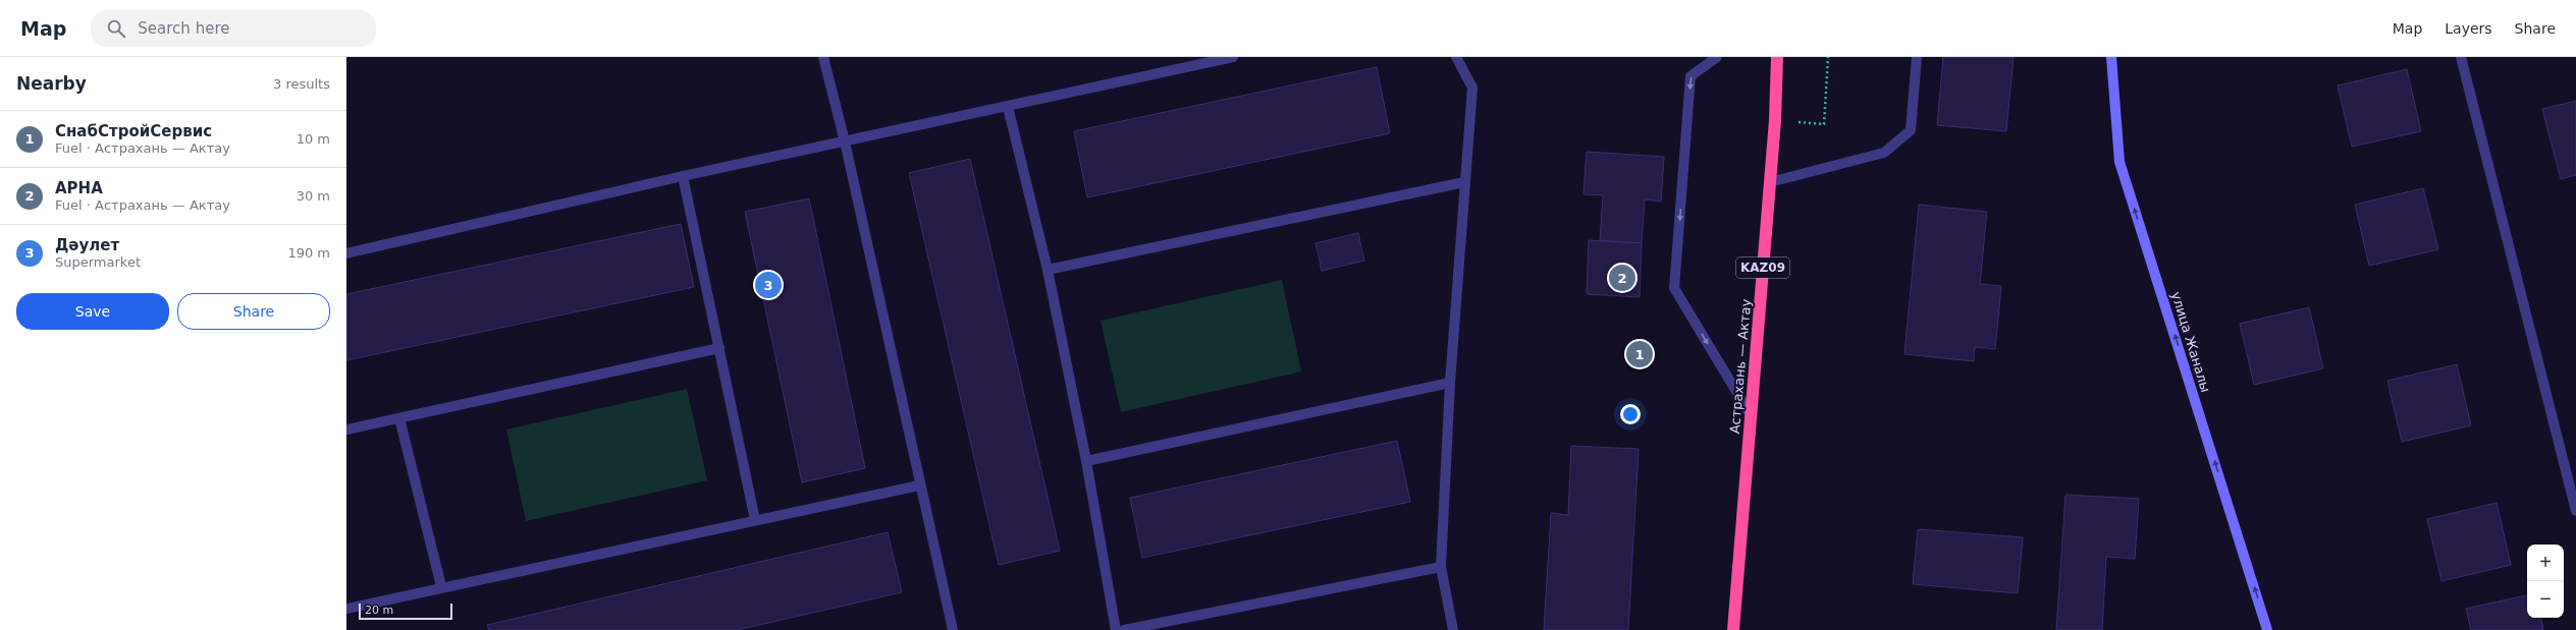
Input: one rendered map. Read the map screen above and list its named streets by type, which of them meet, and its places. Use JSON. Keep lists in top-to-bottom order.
{
  "streets": {
    "highway": ["KAZ09", "Астрахань — Актау"],
    "street": ["улица Жаналы"]
  },
  "one_way": ["улица Жаналы"],
  "scale_bar": "20 m",
  "page": {
    "header": "Map",
    "search": "Search here",
    "nav": ["Map", "Layers", "Share"],
    "heading": ["Nearby", "3 results"],
    "list": [
      {
        "mark": "1",
        "name": "СнабСтройСервис",
        "note": "Fuel · Астрахань — Актау",
        "value": "10 m"
      },
      {
        "mark": "2",
        "name": "АРНА",
        "note": "Fuel · Астрахань — Актау",
        "value": "30 m"
      },
      {
        "mark": "3",
        "name": "Дәулет",
        "note": "Supermarket",
        "value": "190 m"
      }
    ],
    "pins": ["2", "3", "1"],
    "buttons": ["Save", "Share"],
    "map_buttons": ["+", "−"],
    "scale": "20 m"
  }
}
